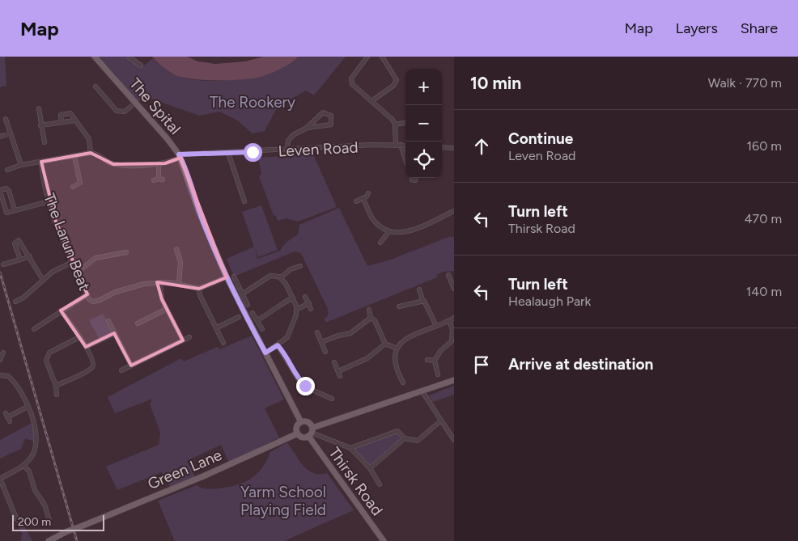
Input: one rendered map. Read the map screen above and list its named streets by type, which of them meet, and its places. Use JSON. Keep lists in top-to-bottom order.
{
  "streets": {
    "main road": ["The Spital", "Green Lane", "Thirsk Road"],
    "street": ["Leven Road", "The Larun Beat"]
  },
  "crossings": [
    ["The Spital", "Leven Road"],
    ["Green Lane", "Thirsk Road"]
  ],
  "parks": ["The Rookery", "Yarm School Playing Field"],
  "scale_bar": "200 m",
  "page": {
    "header": "Map",
    "nav": ["Map", "Layers", "Share"],
    "heading": ["10 min", "Walk · 770 m"],
    "map_buttons": ["+", "−"],
    "list": [
      ["Continue", "Leven Road", "160 m"],
      ["Turn left", "Thirsk Road", "470 m"],
      ["Turn left", "Healaugh Park", "140 m"],
      "Arrive at destination"
    ],
    "scale": "200 m"
  }
}
